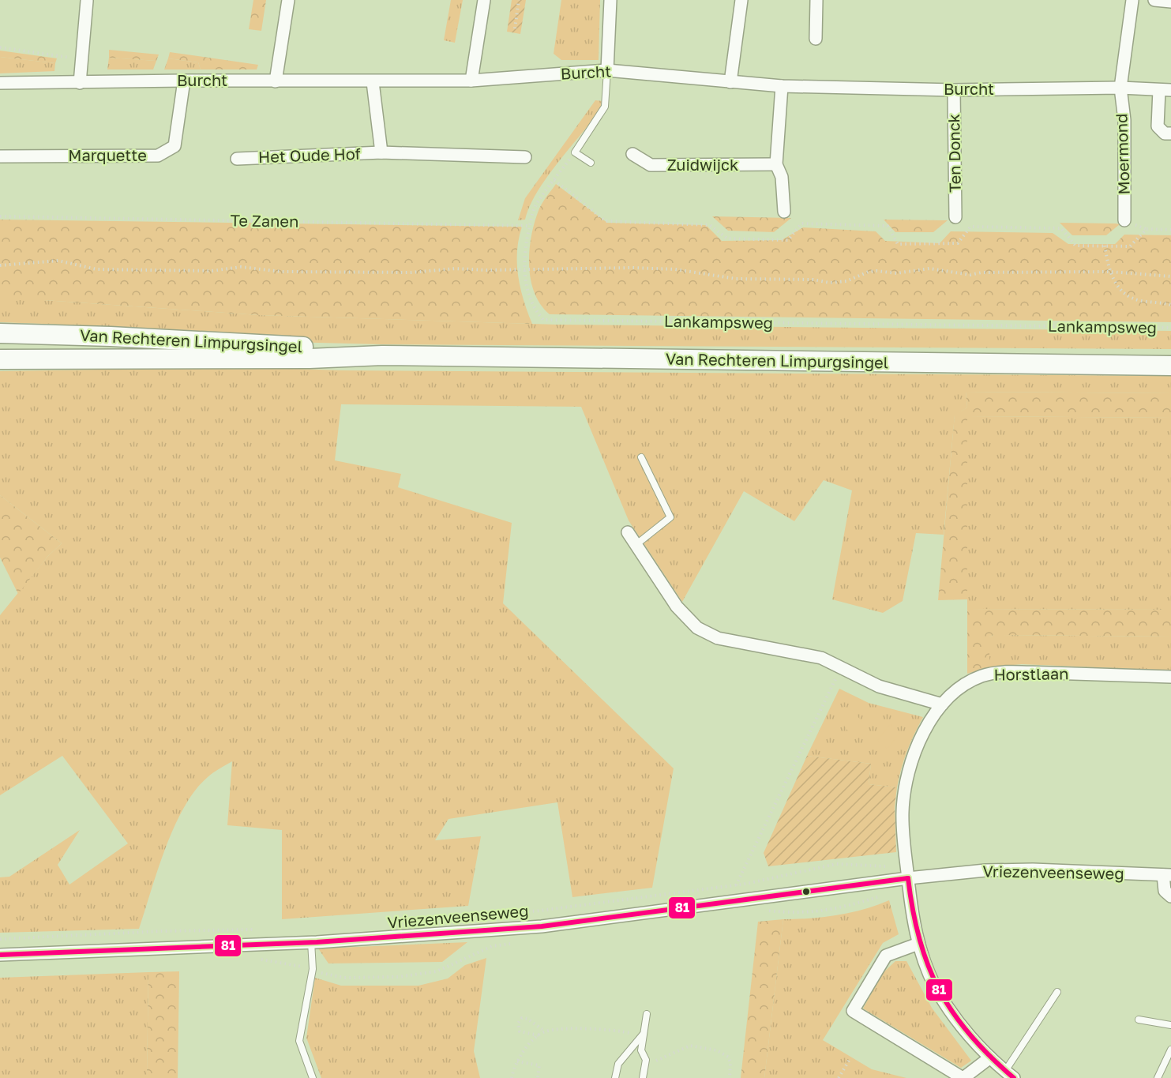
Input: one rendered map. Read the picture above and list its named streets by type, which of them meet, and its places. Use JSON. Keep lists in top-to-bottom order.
{
  "streets": {
    "main road": ["Van Rechteren Limpurgsingel"],
    "street": [
      "Burcht",
      "Ten Donck",
      "Moermond",
      "Marquette",
      "Het Oude Hof",
      "Zuidwijck",
      "Horstlaan",
      "Vriezenveenseweg"
    ],
    "path": ["Te Zanen", "Lankampsweg"]
  },
  "crossings": [
    ["Burcht", "Ten Donck"],
    ["Burcht", "Moermond"],
    ["Burcht", "Marquette"],
    ["Burcht", "Het Oude Hof"],
    ["Te Zanen", "Lankampsweg"],
    ["Horstlaan", "Vriezenveenseweg"]
  ],
  "lines": ["transit line 81"]
}
